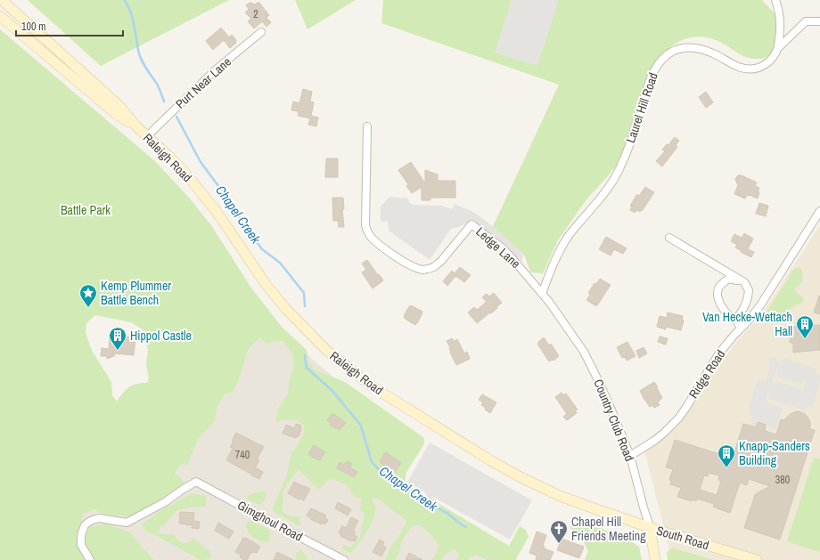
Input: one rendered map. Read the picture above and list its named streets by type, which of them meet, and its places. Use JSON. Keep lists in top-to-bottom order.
{
  "streets": {
    "main road": ["Raleigh Road", "Country Club Road", "South Road"],
    "street": [
      "Purt Near Lane",
      "Laurel Hill Road",
      "Ledge Lane",
      "Ridge Road",
      "Gimghoul Road"
    ]
  },
  "crossings": [
    ["Purt Near Lane", "Raleigh Road"],
    ["Laurel Hill Road", "Ledge Lane"],
    ["Laurel Hill Road", "Country Club Road"],
    ["Raleigh Road", "Country Club Road"],
    ["Raleigh Road", "South Road"],
    ["Ledge Lane", "Country Club Road"],
    ["Ridge Road", "Country Club Road"],
    ["Country Club Road", "South Road"]
  ],
  "water": ["Chapel Creek"],
  "parks": ["Battle Park"],
  "places": {
    "place": ["Kemp Plummer Battle Bench"],
    "building": ["Van Hecke-Wettach Hall", "Hippol Castle", "Knapp-Sanders Building"],
    "church": ["Chapel Hill Friends Meeting"]
  },
  "house_numbers": ["2", "740", "380"],
  "scale_bar": "100 m"
}
